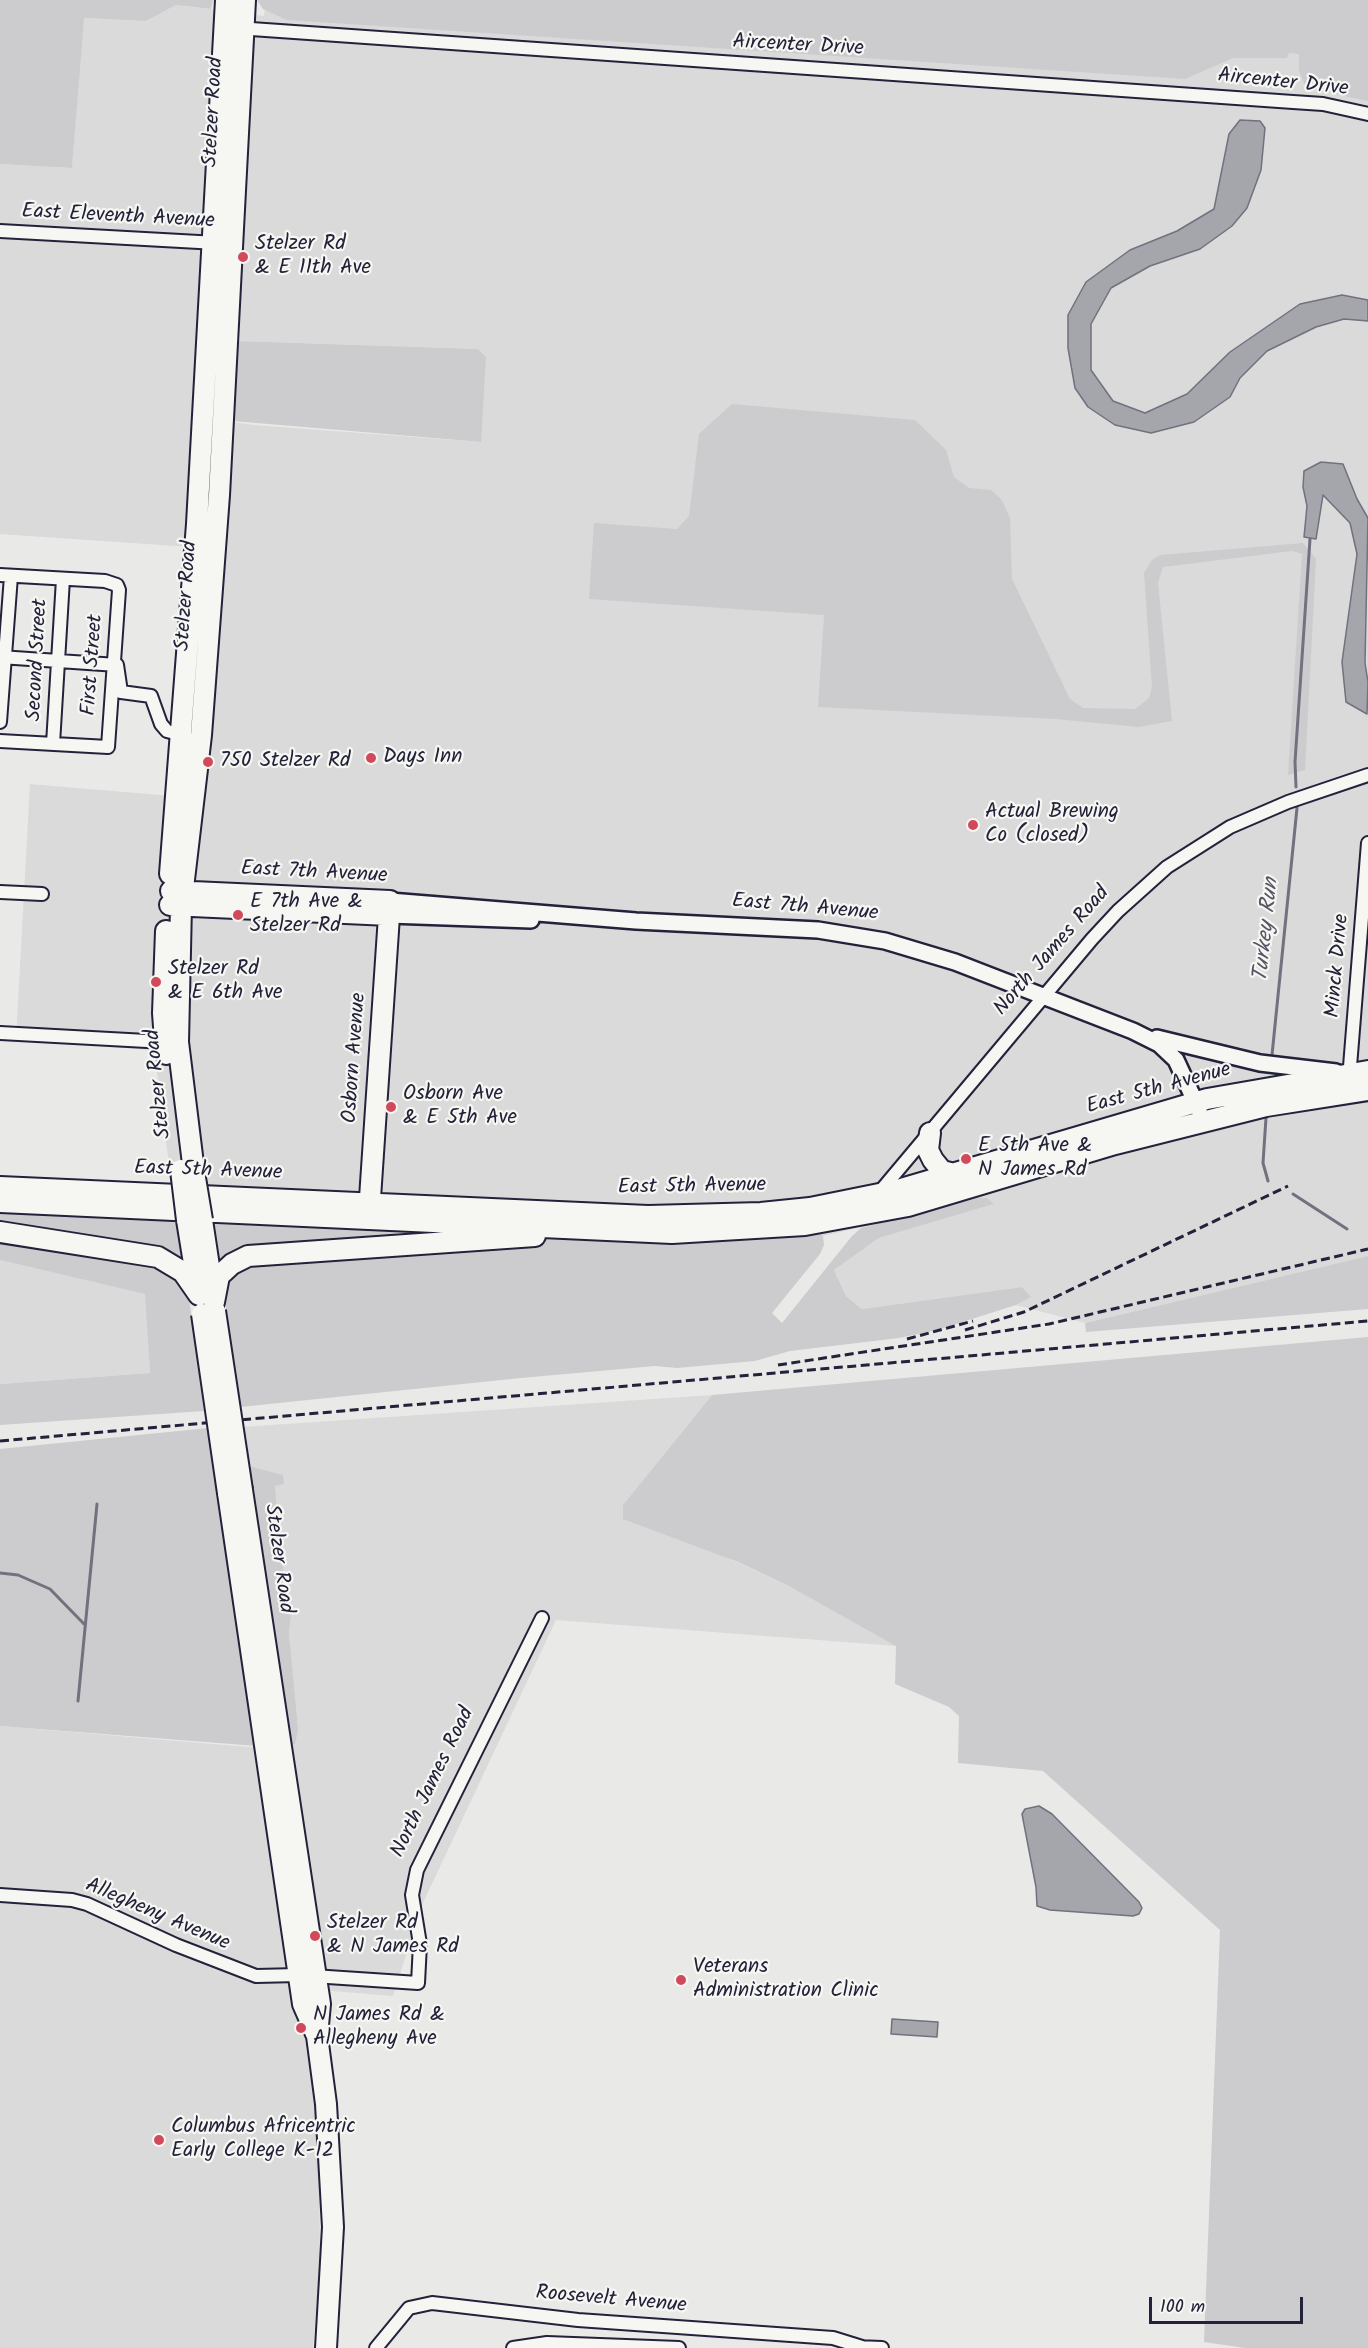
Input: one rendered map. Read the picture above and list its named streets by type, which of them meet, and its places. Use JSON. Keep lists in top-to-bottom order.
{
  "streets": {
    "main road": [
      "Stelzer Road",
      "East 7th Avenue",
      "Osborn Avenue",
      "East 5th Avenue"
    ],
    "street": [
      "Aircenter Drive",
      "East Eleventh Avenue",
      "Second Street",
      "First Street",
      "North James Road",
      "Minck Drive",
      "Allegheny Avenue",
      "Roosevelt Avenue"
    ]
  },
  "crossings": [
    ["Aircenter Drive", "Stelzer Road"],
    ["Stelzer Road", "East Eleventh Avenue"],
    ["Stelzer Road", "East 7th Avenue"],
    ["Stelzer Road", "North James Road"],
    ["Stelzer Road", "Allegheny Avenue"],
    ["Second Street", "First Street"],
    ["East 7th Avenue", "North James Road"],
    ["East 7th Avenue", "Minck Drive"],
    ["East 7th Avenue", "Osborn Avenue"],
    ["East 7th Avenue", "East 5th Avenue"],
    ["North James Road", "East 5th Avenue"],
    ["North James Road", "Allegheny Avenue"],
    ["Minck Drive", "East 5th Avenue"],
    ["Osborn Avenue", "East 5th Avenue"]
  ],
  "water": ["Turkey Run"],
  "places": [
    "Stelzer Rd & E 11th Ave",
    "Days Inn",
    "750 Stelzer Rd",
    "Actual Brewing Co (closed)",
    "E 7th Ave & Stelzer Rd",
    "Stelzer Rd & E 6th Ave",
    "Osborn Ave & E 5th Ave",
    "E 5th Ave & N James Rd",
    "Stelzer Rd & N James Rd",
    "Veterans Administration Clinic",
    "N James Rd & Allegheny Ave",
    "Columbus Africentric Early College K-12"
  ],
  "scale_bar": "100 m"
}
